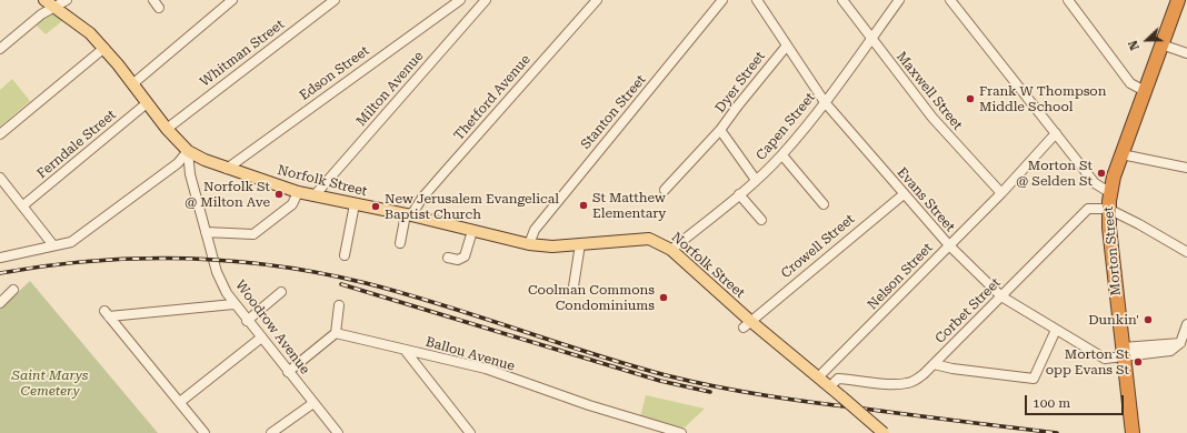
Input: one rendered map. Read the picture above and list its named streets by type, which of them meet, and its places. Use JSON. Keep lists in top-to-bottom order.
{
  "streets": {
    "highway": ["Morton Street"],
    "main road": ["Norfolk Street"],
    "street": [
      "Whitman Street",
      "Edson Street",
      "Dyer Street",
      "Milton Avenue",
      "Maxwell Street",
      "Thetford Avenue",
      "Stanton Street",
      "Capen Street",
      "Ferndale Street",
      "Evans Street",
      "Crowell Street",
      "Nelson Street",
      "Corbet Street",
      "Woodrow Avenue",
      "Ballou Avenue"
    ]
  },
  "crossings": [
    ["Whitman Street", "Norfolk Street"],
    ["Edson Street", "Norfolk Street"],
    ["Dyer Street", "Capen Street"],
    ["Dyer Street", "Evans Street"],
    ["Milton Avenue", "Norfolk Street"],
    ["Maxwell Street", "Capen Street"],
    ["Maxwell Street", "Nelson Street"],
    ["Thetford Avenue", "Norfolk Street"],
    ["Stanton Street", "Norfolk Street"],
    ["Capen Street", "Norfolk Street"],
    ["Capen Street", "Evans Street"],
    ["Ferndale Street", "Norfolk Street"],
    ["Norfolk Street", "Crowell Street"],
    ["Norfolk Street", "Nelson Street"],
    ["Norfolk Street", "Woodrow Avenue"],
    ["Evans Street", "Crowell Street"],
    ["Evans Street", "Morton Street"],
    ["Evans Street", "Nelson Street"],
    ["Evans Street", "Corbet Street"],
    ["Morton Street", "Corbet Street"]
  ],
  "parks": ["Saint Marys Cemetery"],
  "places": [
    "Frank W Thompson Middle School",
    "Morton St @ Selden St",
    "Norfolk St @ Milton Ave",
    "St Matthew Elementary",
    "New Jerusalem Evangelical Baptist Church",
    "Coolman Commons Condominiums",
    "Dunkin'",
    "Morton St opp Evans St"
  ],
  "scale_bar": "100 m",
  "north": "left"
}
